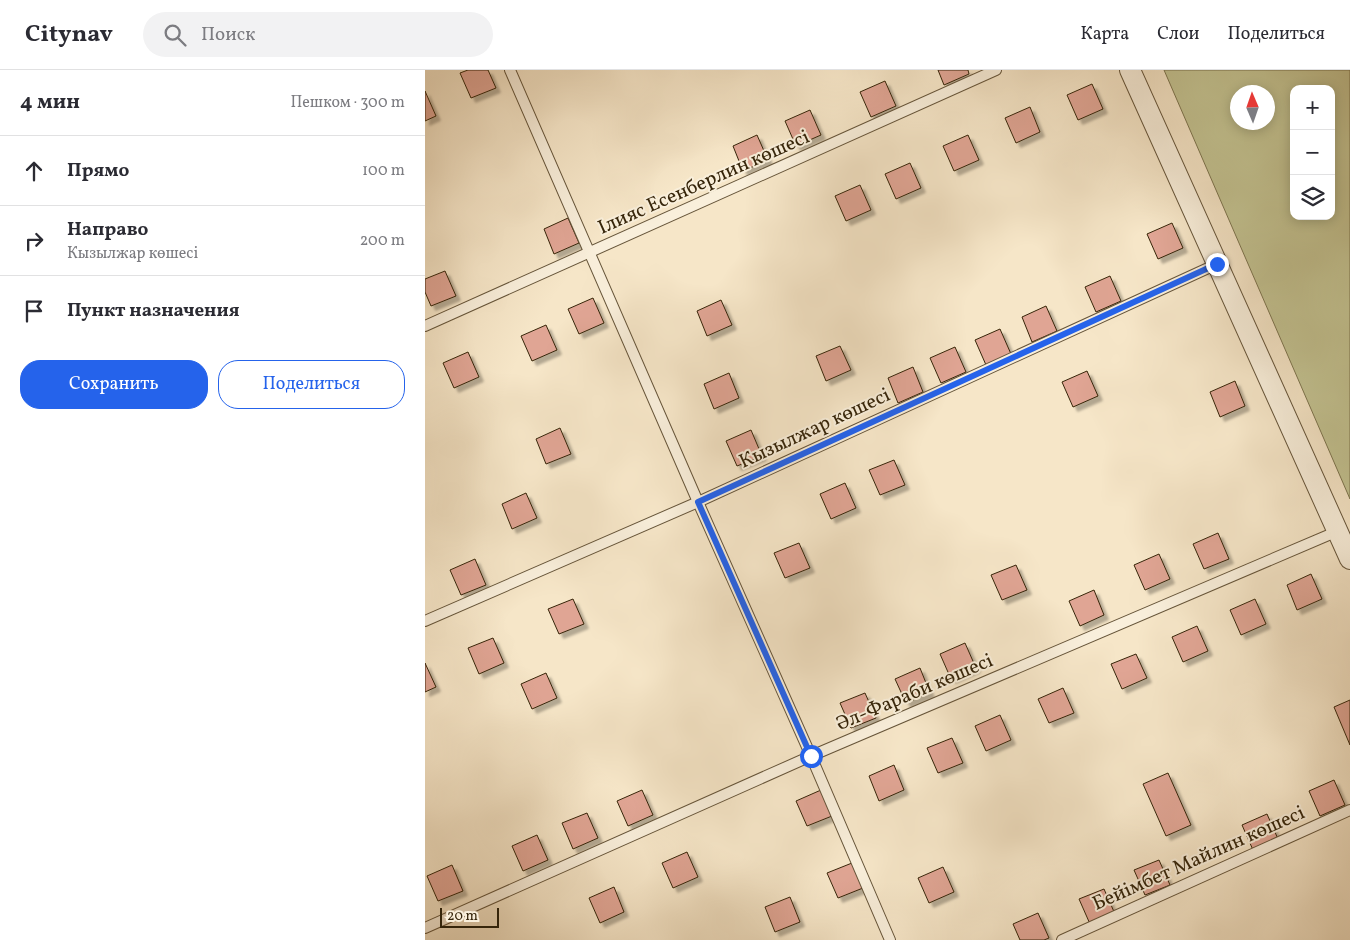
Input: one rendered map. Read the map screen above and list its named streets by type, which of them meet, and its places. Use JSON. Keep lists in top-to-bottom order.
{
  "streets": {
    "lane": [
      "Ілияс Есенберлин көшесі",
      "Кызылжар көшесі",
      "Әл-Фараби көшесі",
      "Бейімбет Майлин көшесі"
    ]
  },
  "scale_bar": "20 m",
  "north": "top",
  "page": {
    "header": "Citynav",
    "search": "Поиск",
    "nav": ["Карта", "Слои", "Поделиться"],
    "heading": ["4 мин", "Пешком · 300 m"],
    "map_buttons": ["+", "−"],
    "list": [
      ["Прямо", "100 m"],
      ["Направо", "Кызылжар көшесі", "200 m"],
      "Пункт назначения"
    ],
    "buttons": ["Сохранить", "Поделиться"],
    "scale": "20 m"
  }
}
